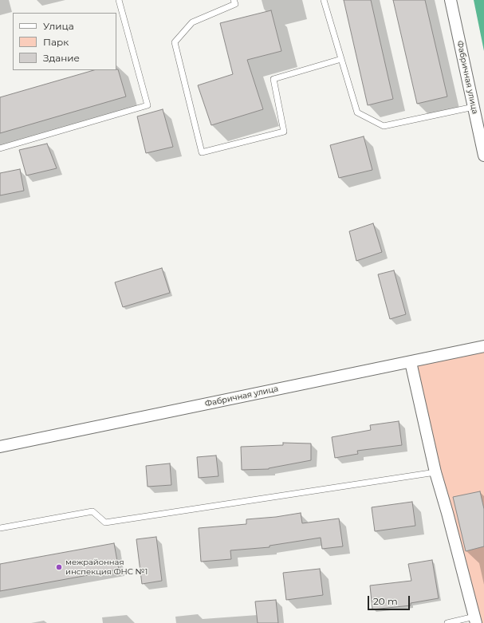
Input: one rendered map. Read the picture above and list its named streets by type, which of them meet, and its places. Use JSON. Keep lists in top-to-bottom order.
{
  "streets": {
    "street": ["Фабричная улица"]
  },
  "places": ["межрайонная инспекция ФНС №1"],
  "legend": ["Улица", "Парк", "Здание"],
  "scale_bar": "20 m"
}
